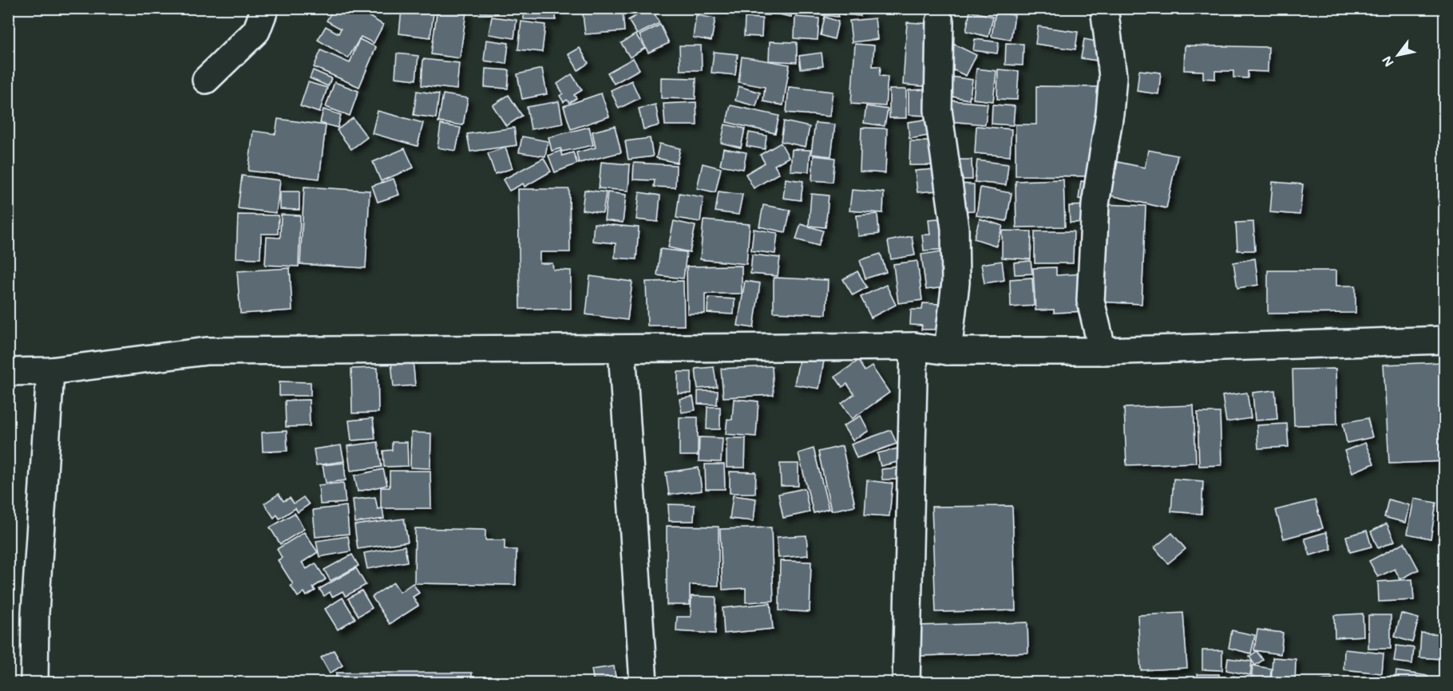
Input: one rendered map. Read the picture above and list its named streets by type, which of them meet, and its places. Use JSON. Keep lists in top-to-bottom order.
{
  "north": "bottom left"
}
